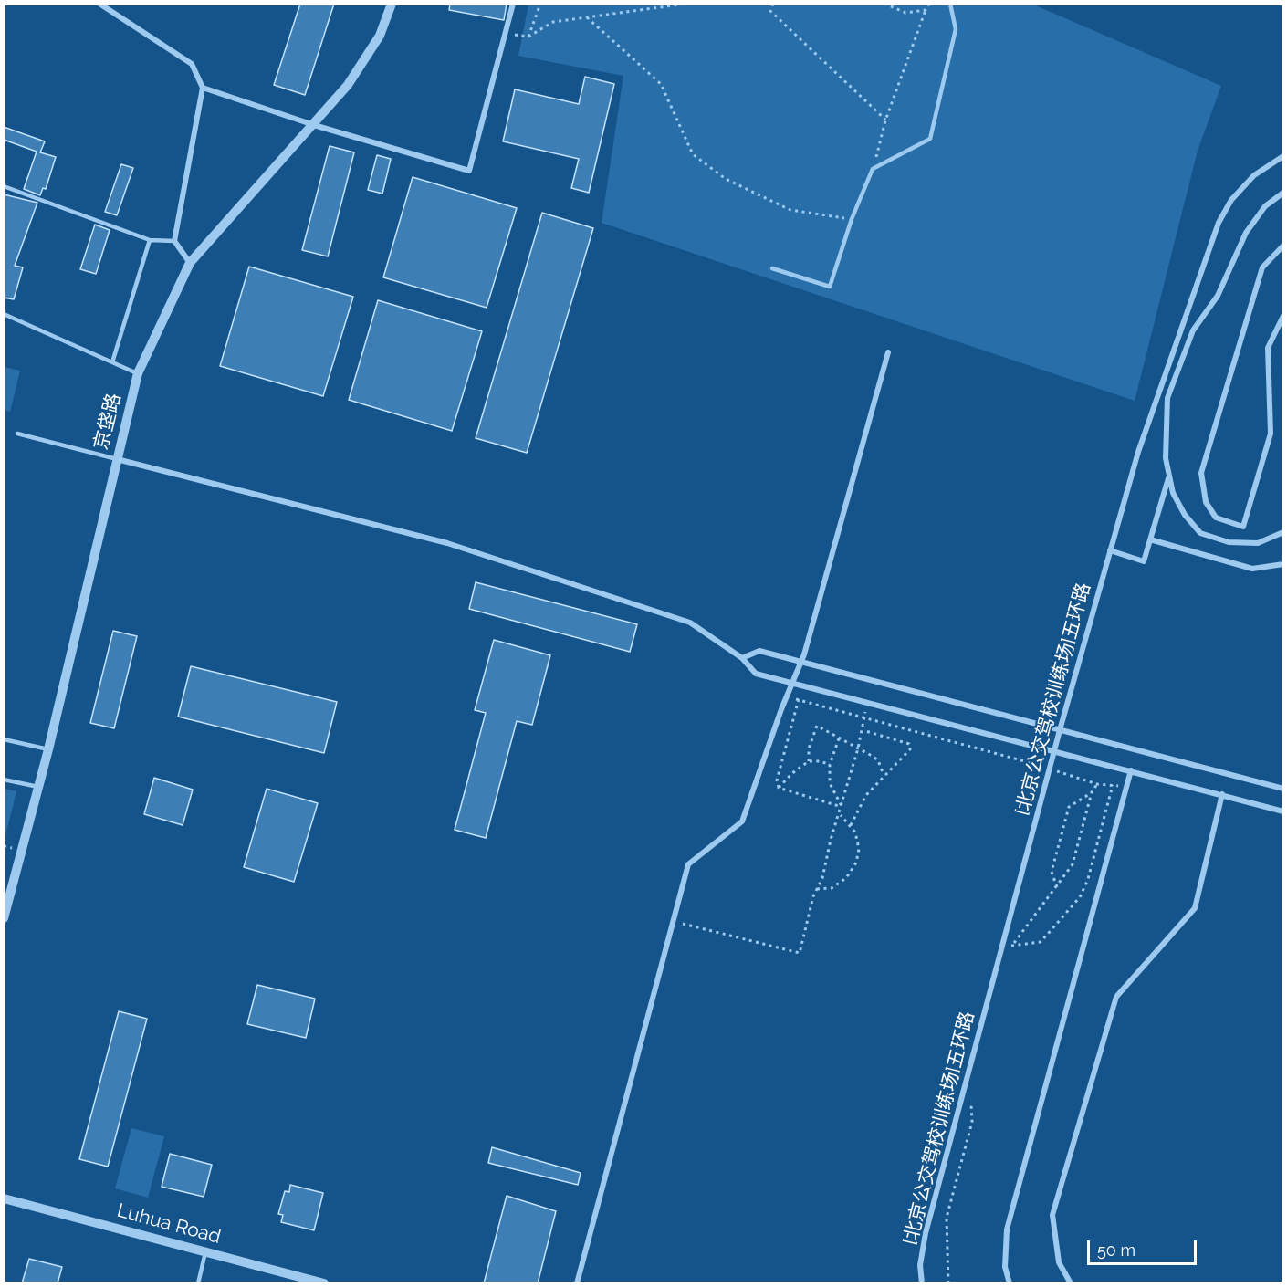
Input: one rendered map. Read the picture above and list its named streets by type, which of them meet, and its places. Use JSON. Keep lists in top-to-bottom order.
{
  "streets": {
    "street": ["京垡路", "[北京公交驾校训练场]五环路", "Luhua Road"]
  },
  "scale_bar": "50 m"
}
